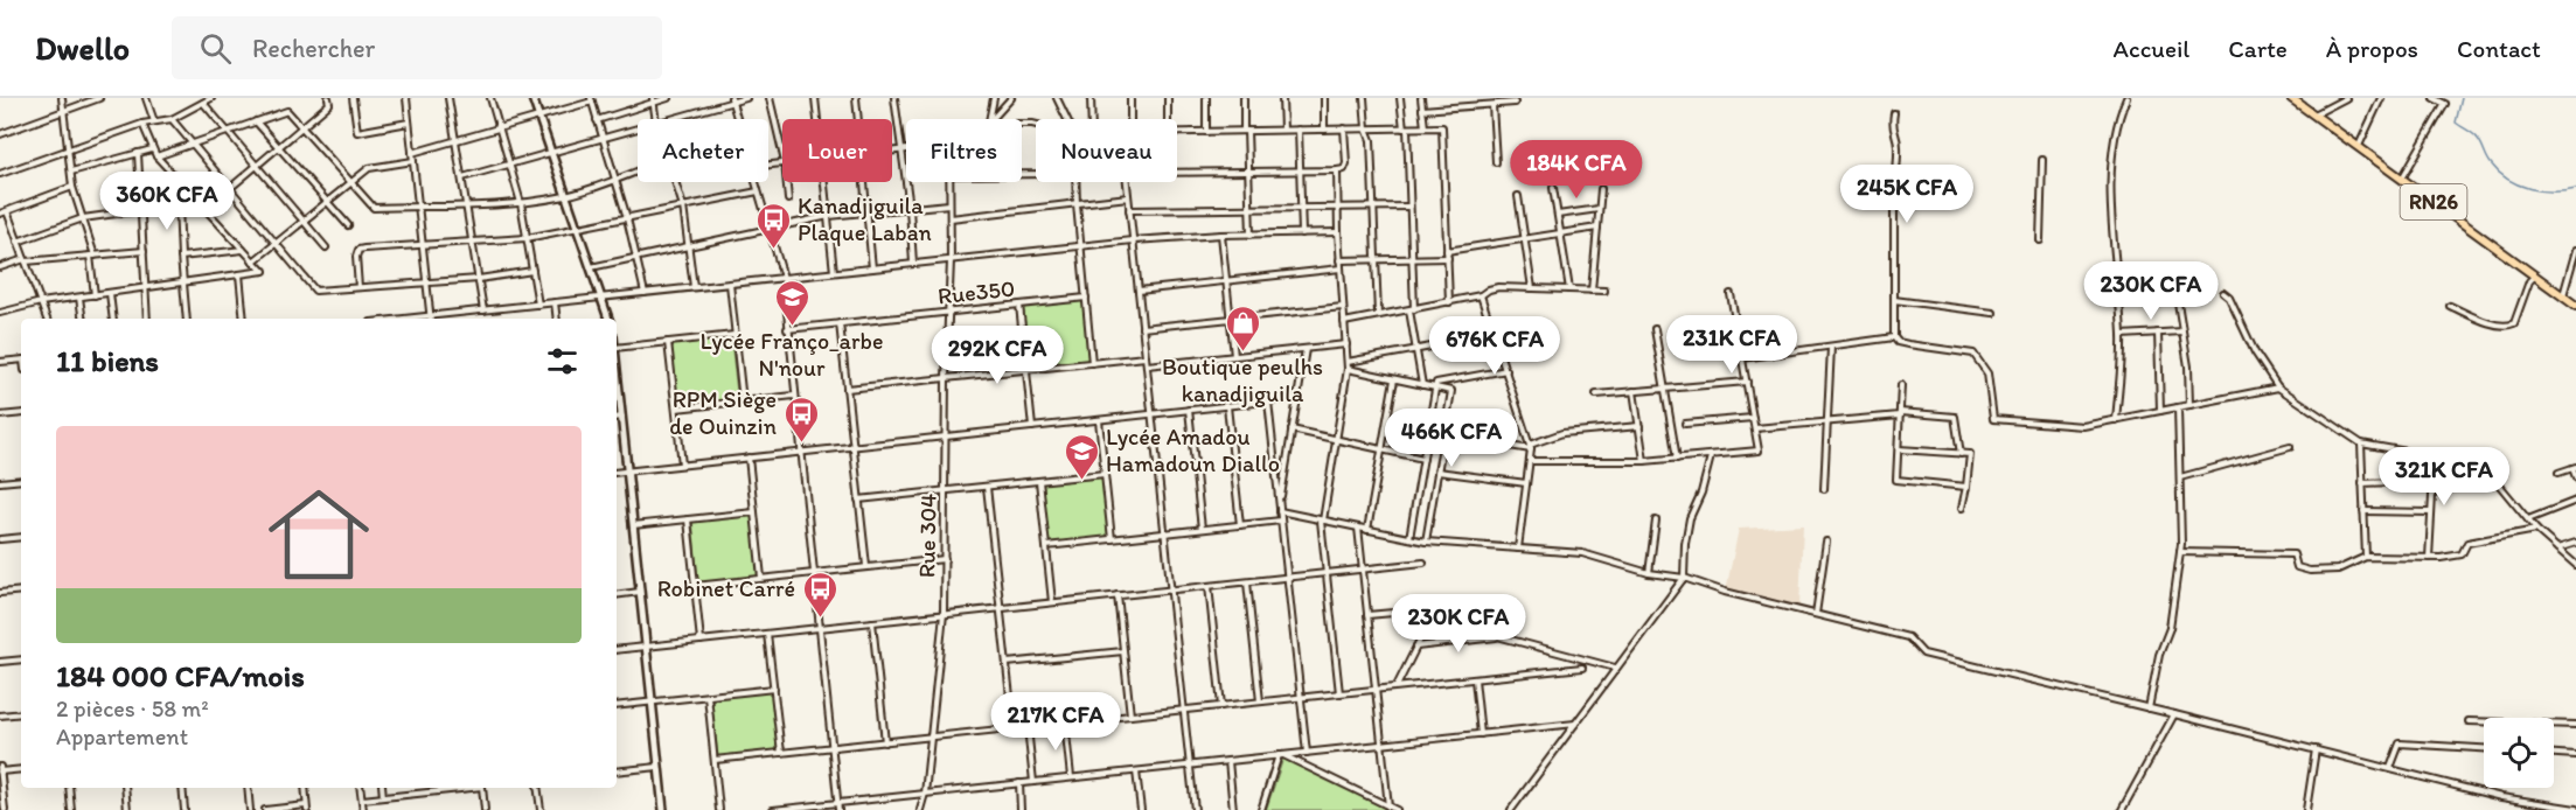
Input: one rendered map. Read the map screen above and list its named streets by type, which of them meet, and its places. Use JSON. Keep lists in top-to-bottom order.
{
  "streets": {
    "main road": ["RN26"],
    "street": ["Rue350", "Rue 304"]
  },
  "crossings": [
    ["Rue350", "Rue 304"]
  ],
  "places": {
    "bus stop": ["Kanadjiguila Plaque Laban", "RPM Siège de Ouinzin", "Robinet Carré"],
    "school or university": ["Lycée Franço_arbe N'nour", "Lycée Amadou Hamadoun Diallo"],
    "shop": ["Boutique peulhs kanadjiguila"]
  },
  "page": {
    "header": "Dwello",
    "search": "Rechercher",
    "nav": [
      "Accueil",
      "Carte",
      "À propos",
      "Contact"
    ],
    "chip": [
      "Acheter",
      "Louer",
      "Filtres",
      "Nouveau"
    ],
    "price": [
      "184K CFA",
      "245K CFA",
      "360K CFA",
      "230K CFA",
      "231K CFA",
      "676K CFA",
      "292K CFA",
      "466K CFA",
      "321K CFA",
      "230K CFA",
      "217K CFA"
    ],
    "heading": "11 biens",
    "list": [
      {
        "name": "184 000 CFA/mois",
        "note": "2 pièces · 58 m² · Appartement"
      }
    ]
  }
}
